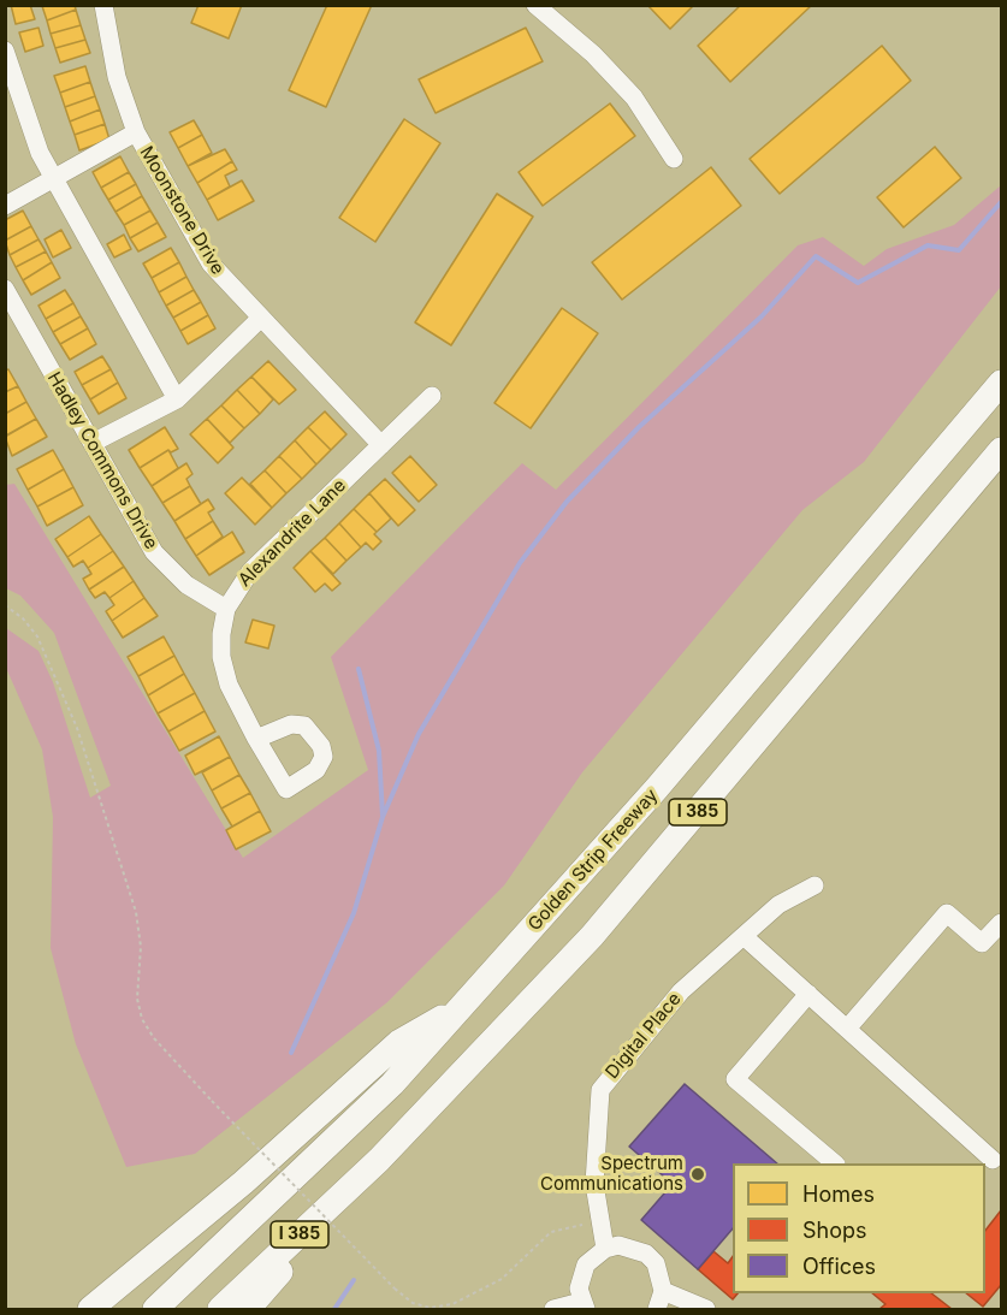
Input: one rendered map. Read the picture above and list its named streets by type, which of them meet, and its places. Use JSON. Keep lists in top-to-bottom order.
{
  "streets": {
    "highway": ["I 385", "Golden Strip Freeway"],
    "street": [
      "Moonstone Drive",
      "Hadley Commons Drive",
      "Alexandrite Lane",
      "Digital Place"
    ]
  },
  "crossings": [
    ["Moonstone Drive", "Alexandrite Lane"],
    ["Hadley Commons Drive", "Alexandrite Lane"]
  ],
  "places": ["Spectrum Communications"],
  "legend": ["Homes", "Shops", "Offices"]
}
